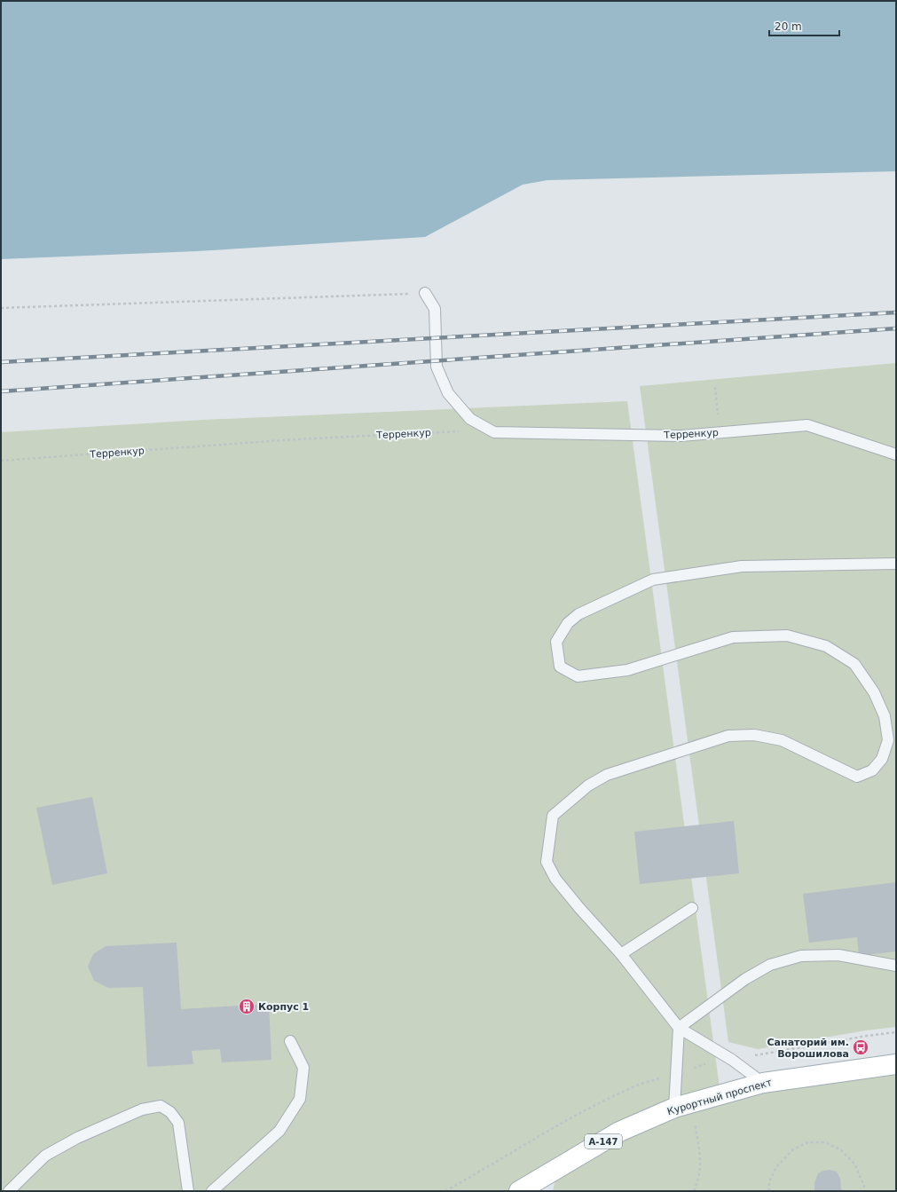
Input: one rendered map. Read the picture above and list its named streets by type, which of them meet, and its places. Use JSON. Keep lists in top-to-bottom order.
{
  "streets": {
    "main road": ["Курортный проспект", "А-147"],
    "lane": ["Терренкур"]
  },
  "places": {
    "building": ["Корпус 1"],
    "bus stop": ["Санаторий им. Ворошилова"]
  },
  "scale_bar": "20 m"
}
